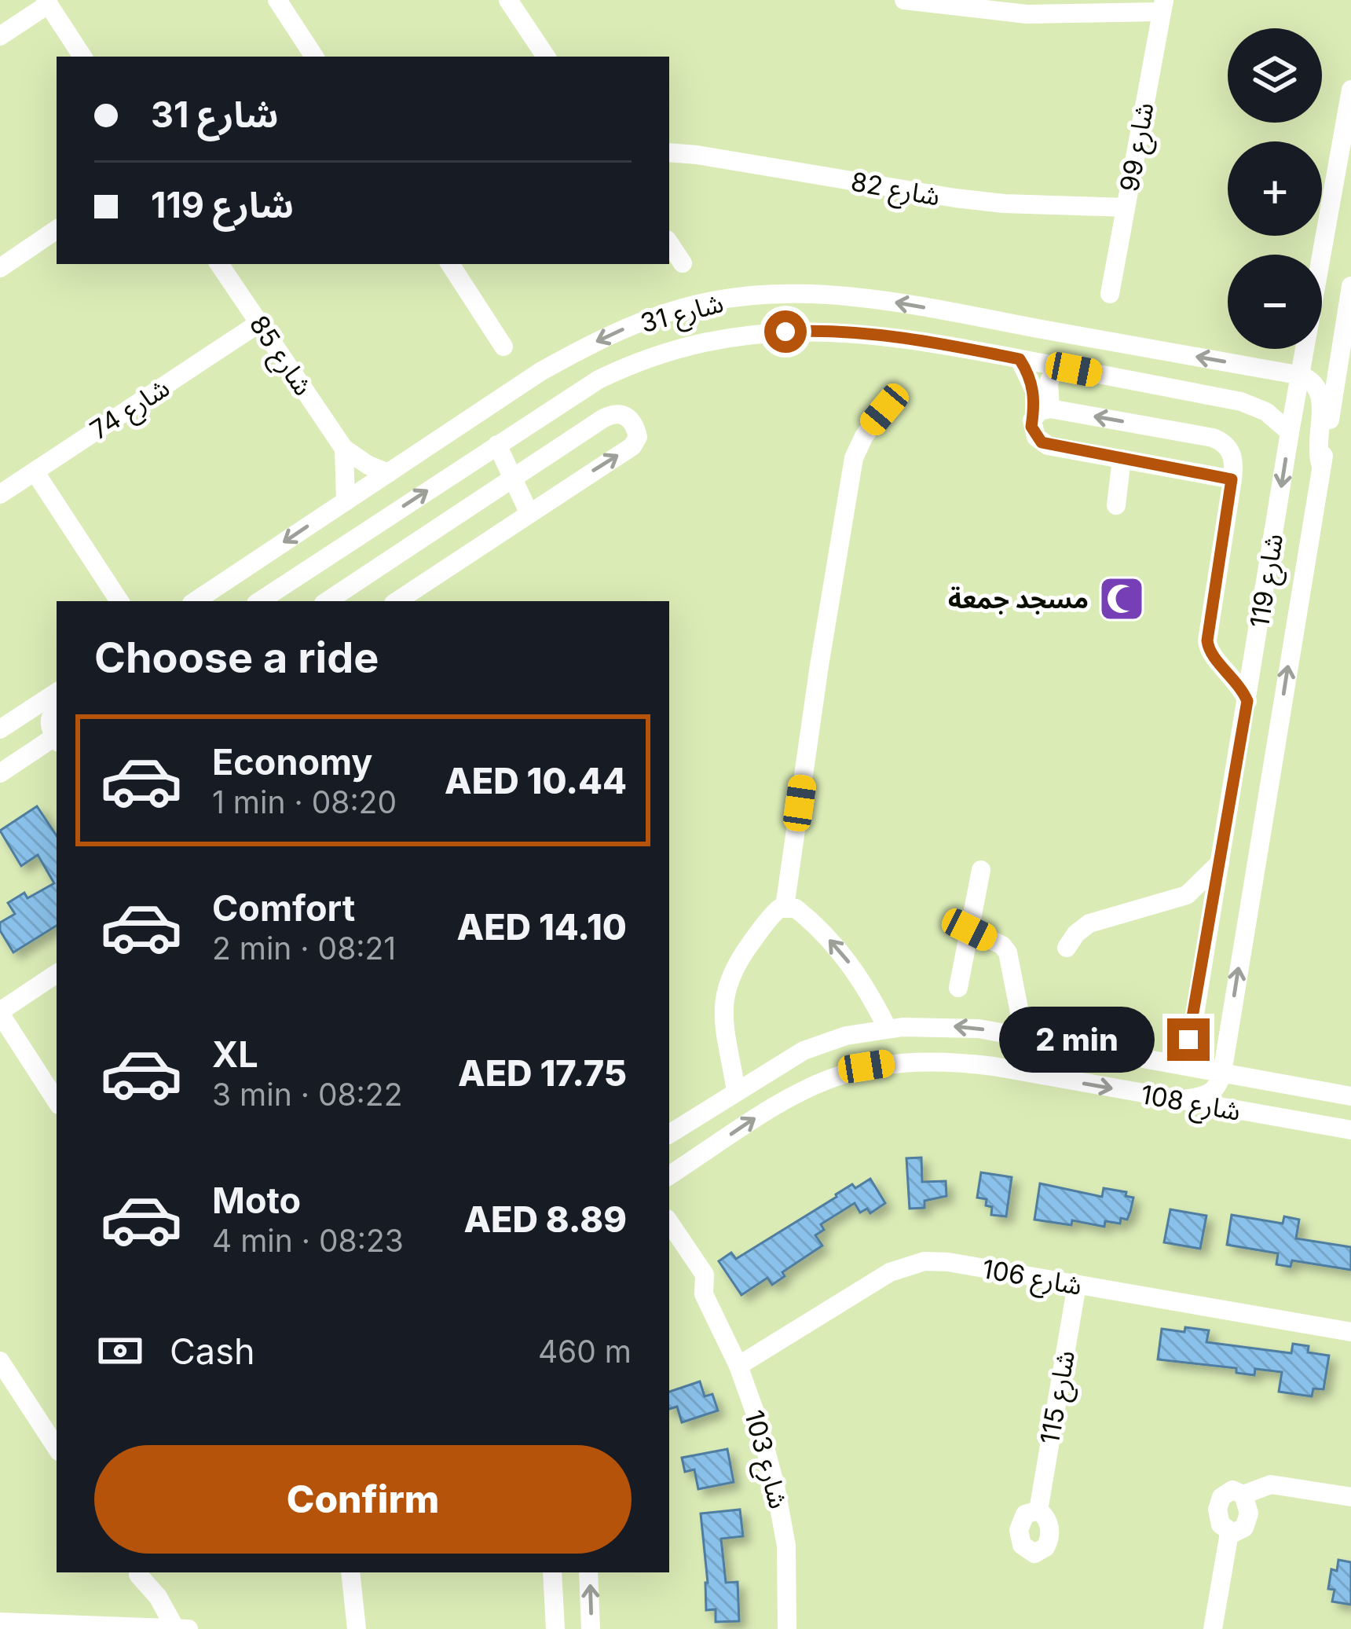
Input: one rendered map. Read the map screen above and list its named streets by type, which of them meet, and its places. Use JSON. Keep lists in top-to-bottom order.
{
  "streets": {
    "street": [
      "شارع 99",
      "شارع 82",
      "شارع 31",
      "شارع 85",
      "شارع 74",
      "شارع 119",
      "شارع 108",
      "شارع 106",
      "شارع 115",
      "شارع 103"
    ]
  },
  "crossings": [
    ["شارع 99", "شارع 82"],
    ["شارع 31", "شارع 85"],
    ["شارع 31", "شارع 119"],
    ["شارع 85", "شارع 74"],
    ["شارع 119", "شارع 108"],
    ["شارع 106", "شارع 115"],
    ["شارع 106", "شارع 103"]
  ],
  "places": {
    "mosque": ["مسجد جمعة"]
  },
  "page": {
    "map_buttons": ["+", "−"],
    "banner": ["شارع 31", "شارع 119"],
    "heading": "Choose a ride",
    "list": [
      {
        "name": "Economy",
        "note": "1 min · 08:20",
        "value": "AED 10.44"
      },
      {
        "name": "Comfort",
        "note": "2 min · 08:21",
        "value": "AED 14.10"
      },
      {
        "name": "XL",
        "note": "3 min · 08:22",
        "value": "AED 17.75"
      },
      {
        "name": "Moto",
        "note": "4 min · 08:23",
        "value": "AED 8.89"
      }
    ],
    "bubble": "2 min",
    "pay": ["Cash", "460 m"],
    "buttons": "Confirm"
  }
}
